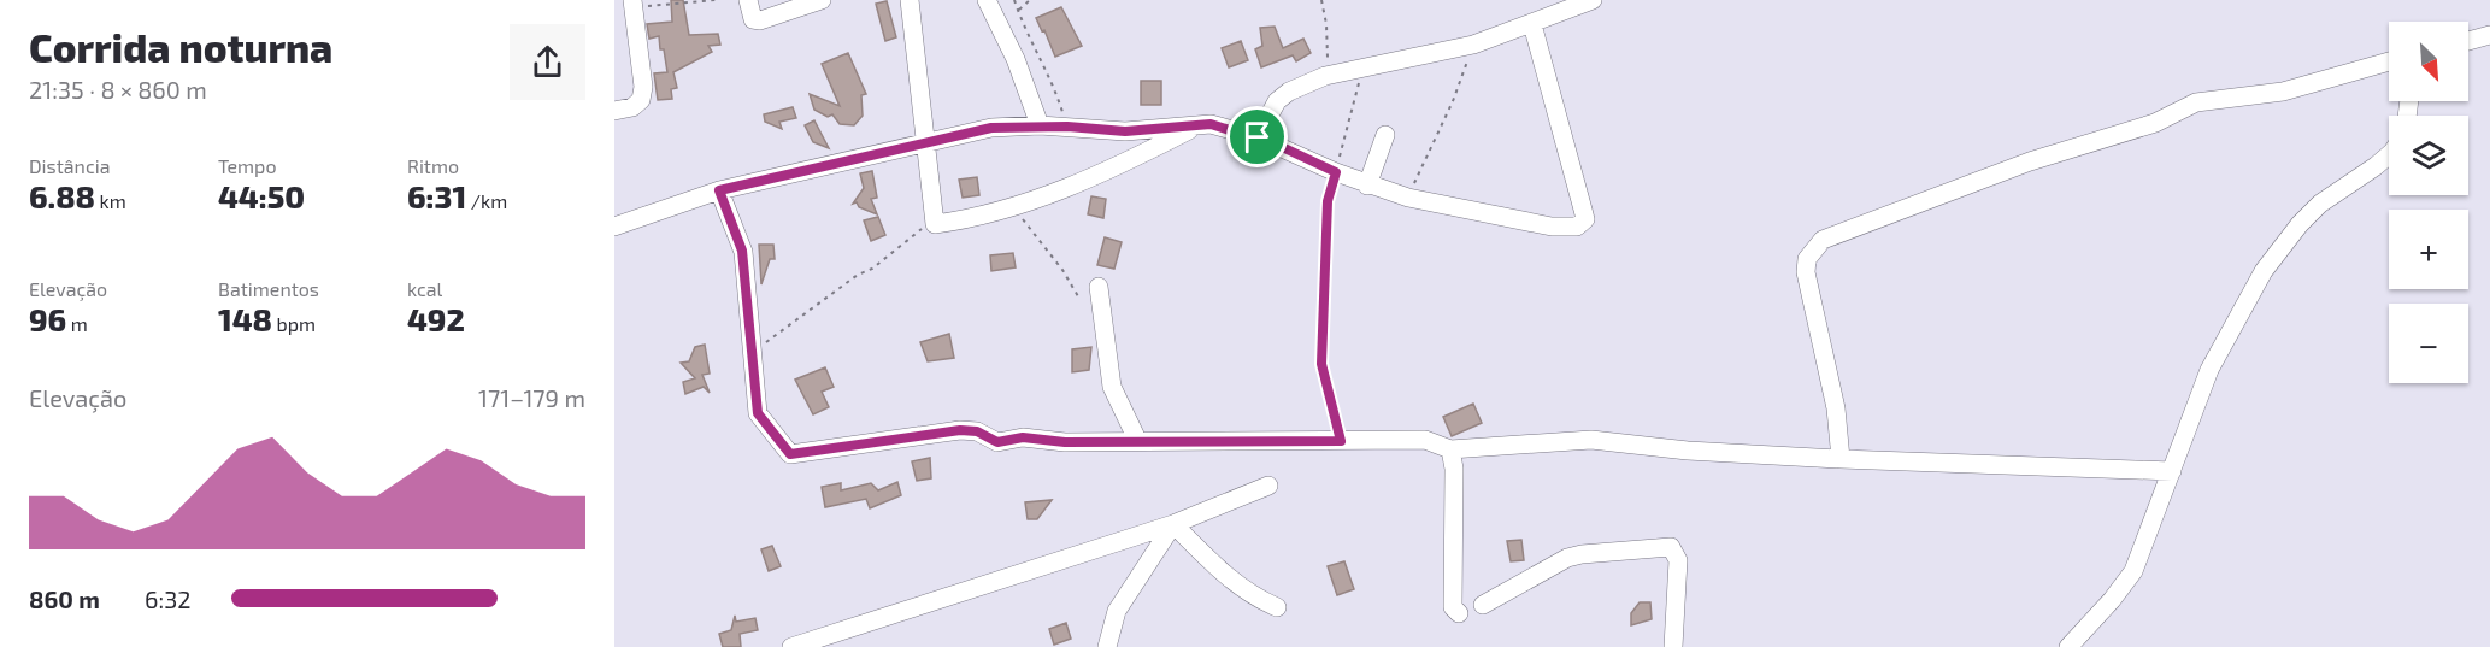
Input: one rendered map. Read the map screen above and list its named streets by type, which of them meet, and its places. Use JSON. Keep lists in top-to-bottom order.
{
  "north": "bottom right",
  "page": {
    "heading": ["Corrida noturna", "21:35 · 8 × 860 m"],
    "map_buttons": ["+", "−"],
    "stats": [
      ["Distância", "6.88 km"],
      ["Tempo", "44:50"],
      ["Ritmo", "6:31 /km"],
      ["Elevação", "96 m"],
      ["Batimentos", "148 bpm"],
      ["kcal", "492"]
    ],
    "chart": ["Elevação", "171–179 m"],
    "list": [
      {
        "name": "860 m",
        "note": "6:32"
      }
    ]
  }
}
